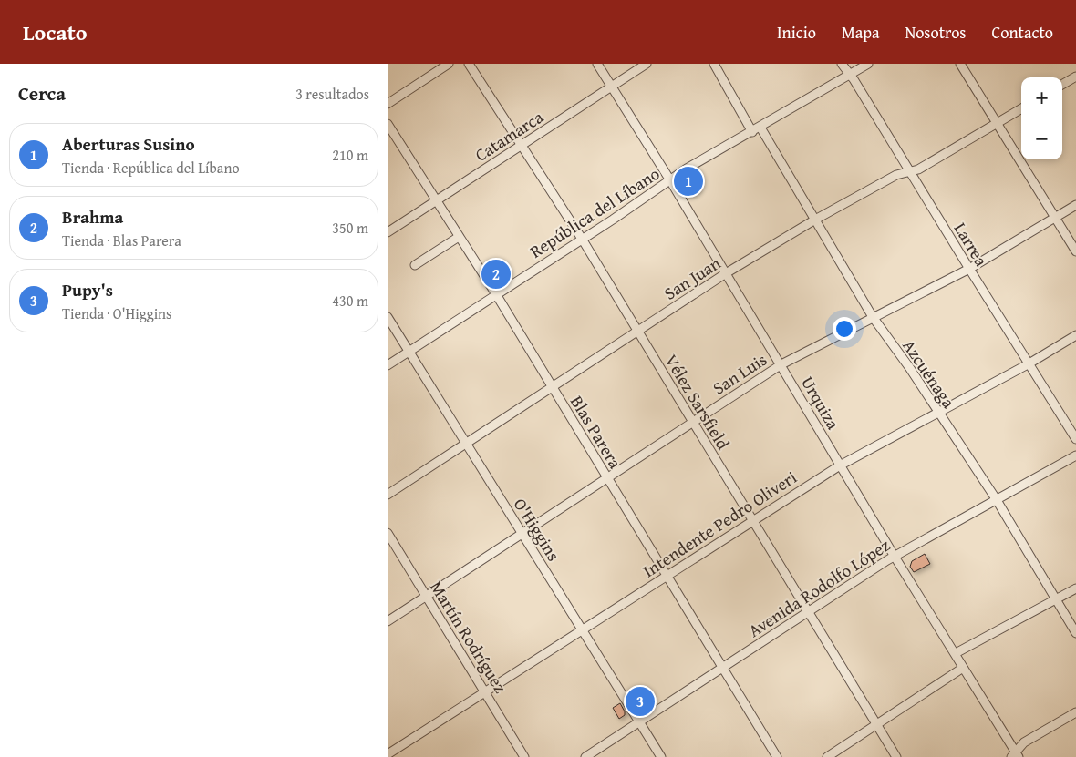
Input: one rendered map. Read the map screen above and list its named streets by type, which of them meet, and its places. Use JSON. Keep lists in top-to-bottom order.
{
  "streets": {
    "street": [
      "Catamarca",
      "República del Líbano",
      "Larrea",
      "San Juan",
      "San Luis",
      "Azcuénaga",
      "Vélez Sarsfield",
      "Urquiza",
      "Blas Parera",
      "Intendente Pedro Oliveri",
      "O'Higgins",
      "Avenida Rodolfo López",
      "Martín Rodríguez"
    ]
  },
  "crossings": [
    ["Catamarca", "Vélez Sarsfield"],
    ["Catamarca", "Urquiza"],
    ["Catamarca", "Blas Parera"],
    ["República del Líbano", "Larrea"],
    ["República del Líbano", "Azcuénaga"],
    ["República del Líbano", "Vélez Sarsfield"],
    ["República del Líbano", "Urquiza"],
    ["República del Líbano", "Blas Parera"],
    ["República del Líbano", "O'Higgins"],
    ["Larrea", "San Juan"],
    ["Larrea", "San Luis"],
    ["Larrea", "Intendente Pedro Oliveri"],
    ["San Juan", "Azcuénaga"],
    ["San Juan", "Vélez Sarsfield"],
    ["San Juan", "Urquiza"],
    ["San Juan", "Blas Parera"],
    ["San Juan", "O'Higgins"],
    ["San Luis", "Azcuénaga"],
    ["San Luis", "Vélez Sarsfield"],
    ["San Luis", "Urquiza"],
    ["San Luis", "Blas Parera"],
    ["San Luis", "O'Higgins"],
    ["San Luis", "Martín Rodríguez"],
    ["Azcuénaga", "Intendente Pedro Oliveri"],
    ["Azcuénaga", "Avenida Rodolfo López"],
    ["Vélez Sarsfield", "Intendente Pedro Oliveri"],
    ["Vélez Sarsfield", "Avenida Rodolfo López"],
    ["Urquiza", "Intendente Pedro Oliveri"],
    ["Urquiza", "Avenida Rodolfo López"],
    ["Blas Parera", "Intendente Pedro Oliveri"],
    ["Blas Parera", "Avenida Rodolfo López"],
    ["Intendente Pedro Oliveri", "O'Higgins"],
    ["Intendente Pedro Oliveri", "Martín Rodríguez"],
    ["O'Higgins", "Avenida Rodolfo López"]
  ],
  "page": {
    "header": "Locato",
    "nav": [
      "Inicio",
      "Mapa",
      "Nosotros",
      "Contacto"
    ],
    "heading": ["Cerca", "3 resultados"],
    "map_buttons": ["+", "−"],
    "list": [
      {
        "mark": "1",
        "name": "Aberturas Susino",
        "note": "Tienda · República del Líbano",
        "value": "210 m"
      },
      {
        "mark": "2",
        "name": "Brahma",
        "note": "Tienda · Blas Parera",
        "value": "350 m"
      },
      {
        "mark": "3",
        "name": "Pupy's",
        "note": "Tienda · O'Higgins",
        "value": "430 m"
      }
    ],
    "pins": ["1", "2", "3"]
  }
}
